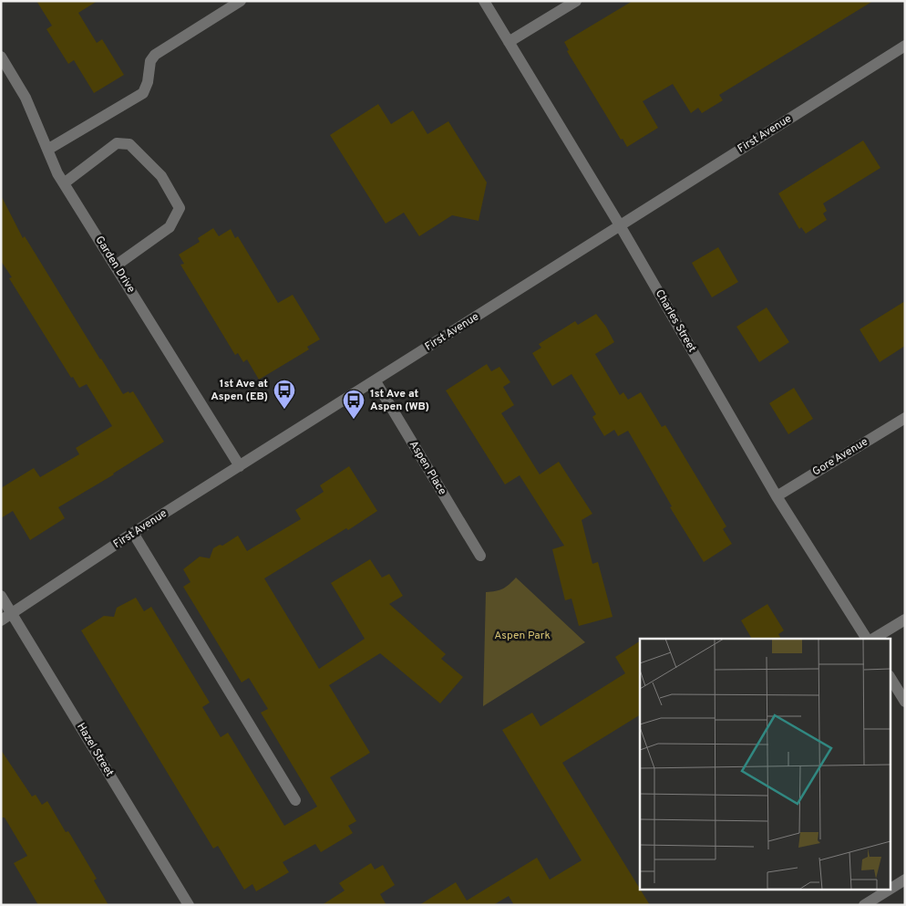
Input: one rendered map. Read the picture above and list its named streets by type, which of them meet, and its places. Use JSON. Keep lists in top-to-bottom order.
{
  "streets": {
    "street": [
      "First Avenue",
      "Garden Drive",
      "Charles Street",
      "Gore Avenue",
      "Aspen Place",
      "Hazel Street"
    ]
  },
  "crossings": [
    ["First Avenue", "Garden Drive"],
    ["First Avenue", "Charles Street"],
    ["First Avenue", "Aspen Place"],
    ["First Avenue", "Hazel Street"],
    ["Charles Street", "Gore Avenue"]
  ],
  "parks": ["Aspen Park"],
  "places": {
    "bus stop": ["1st Ave at Aspen (EB)", "1st Ave at Aspen (WB)"]
  }
}
